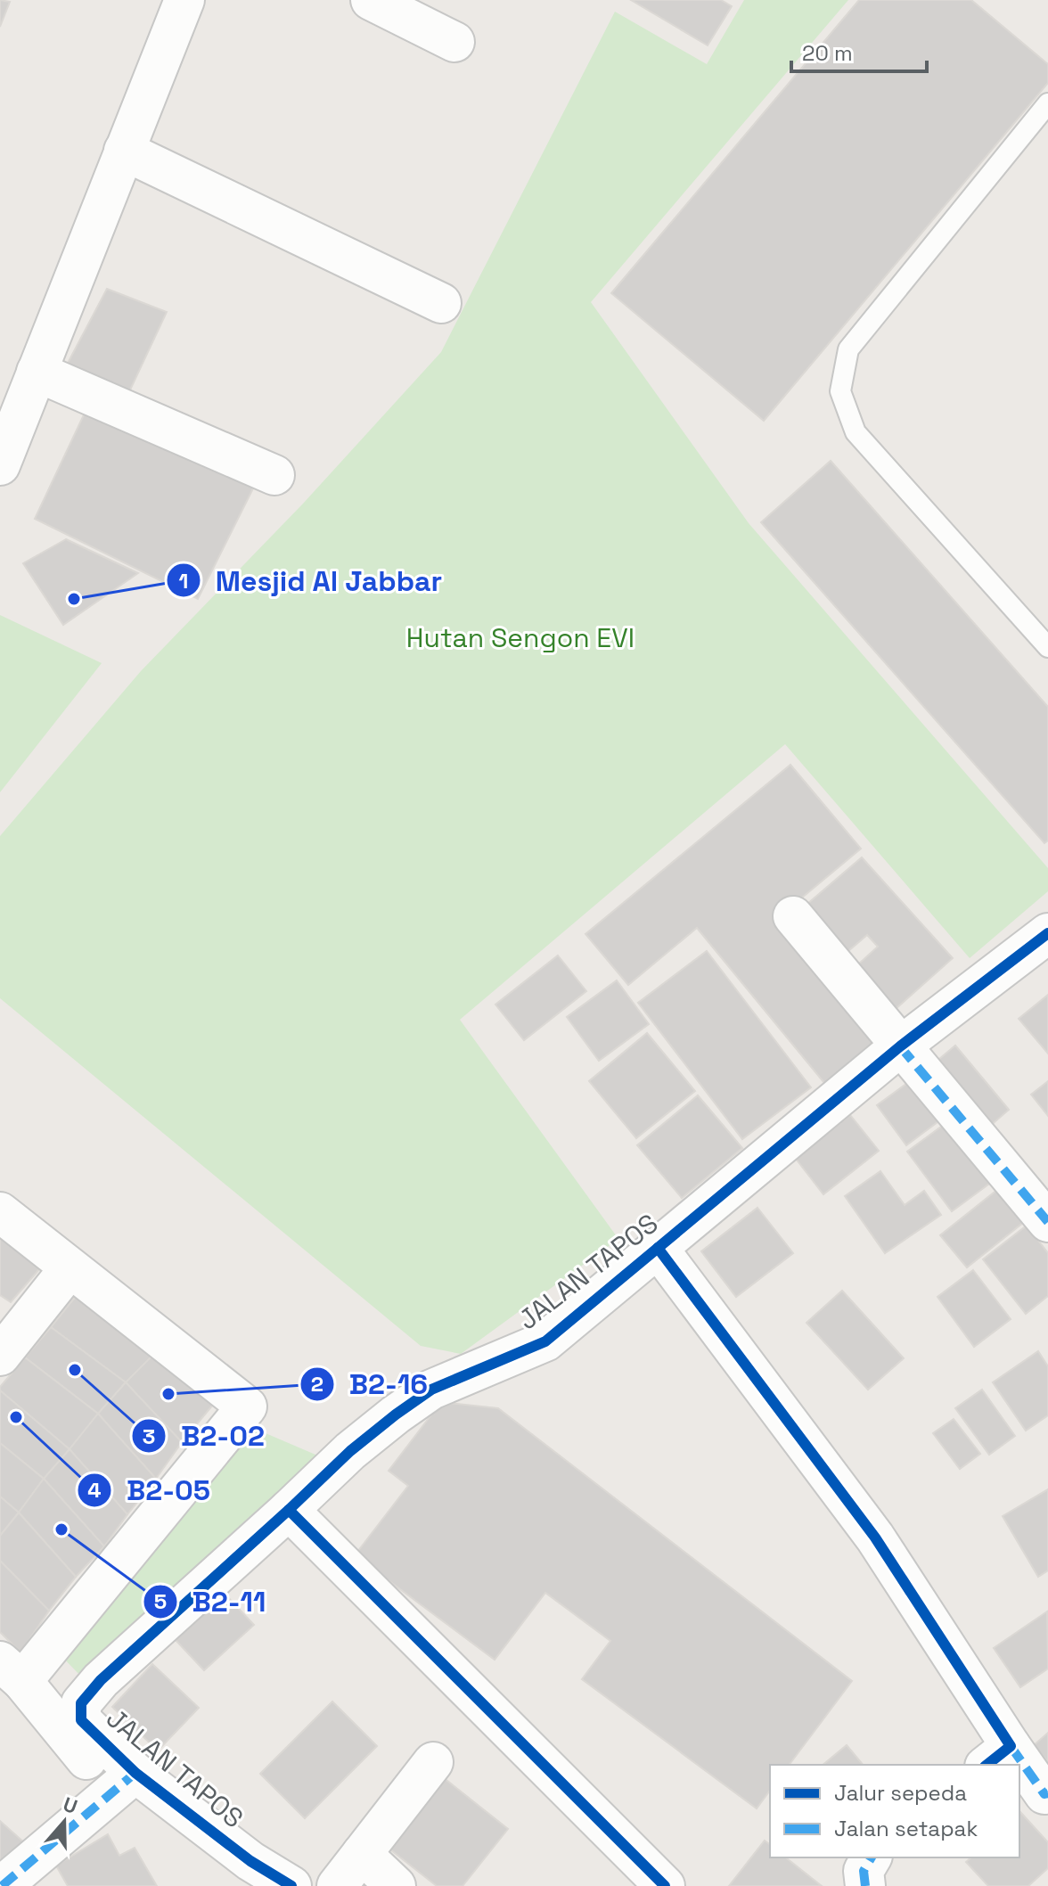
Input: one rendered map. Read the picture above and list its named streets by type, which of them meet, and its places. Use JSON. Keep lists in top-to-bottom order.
{
  "streets": {
    "street": ["JALAN TAPOS"]
  },
  "parks": ["Hutan Sengon EVI"],
  "places": [
    "Mesjid Al Jabbar",
    "B2-02",
    "B2-16",
    "B2-05",
    "B2-11"
  ],
  "legend": ["Jalur sepeda", "Jalan setapak"],
  "scale_bar": "20 m",
  "north": "top"
}
